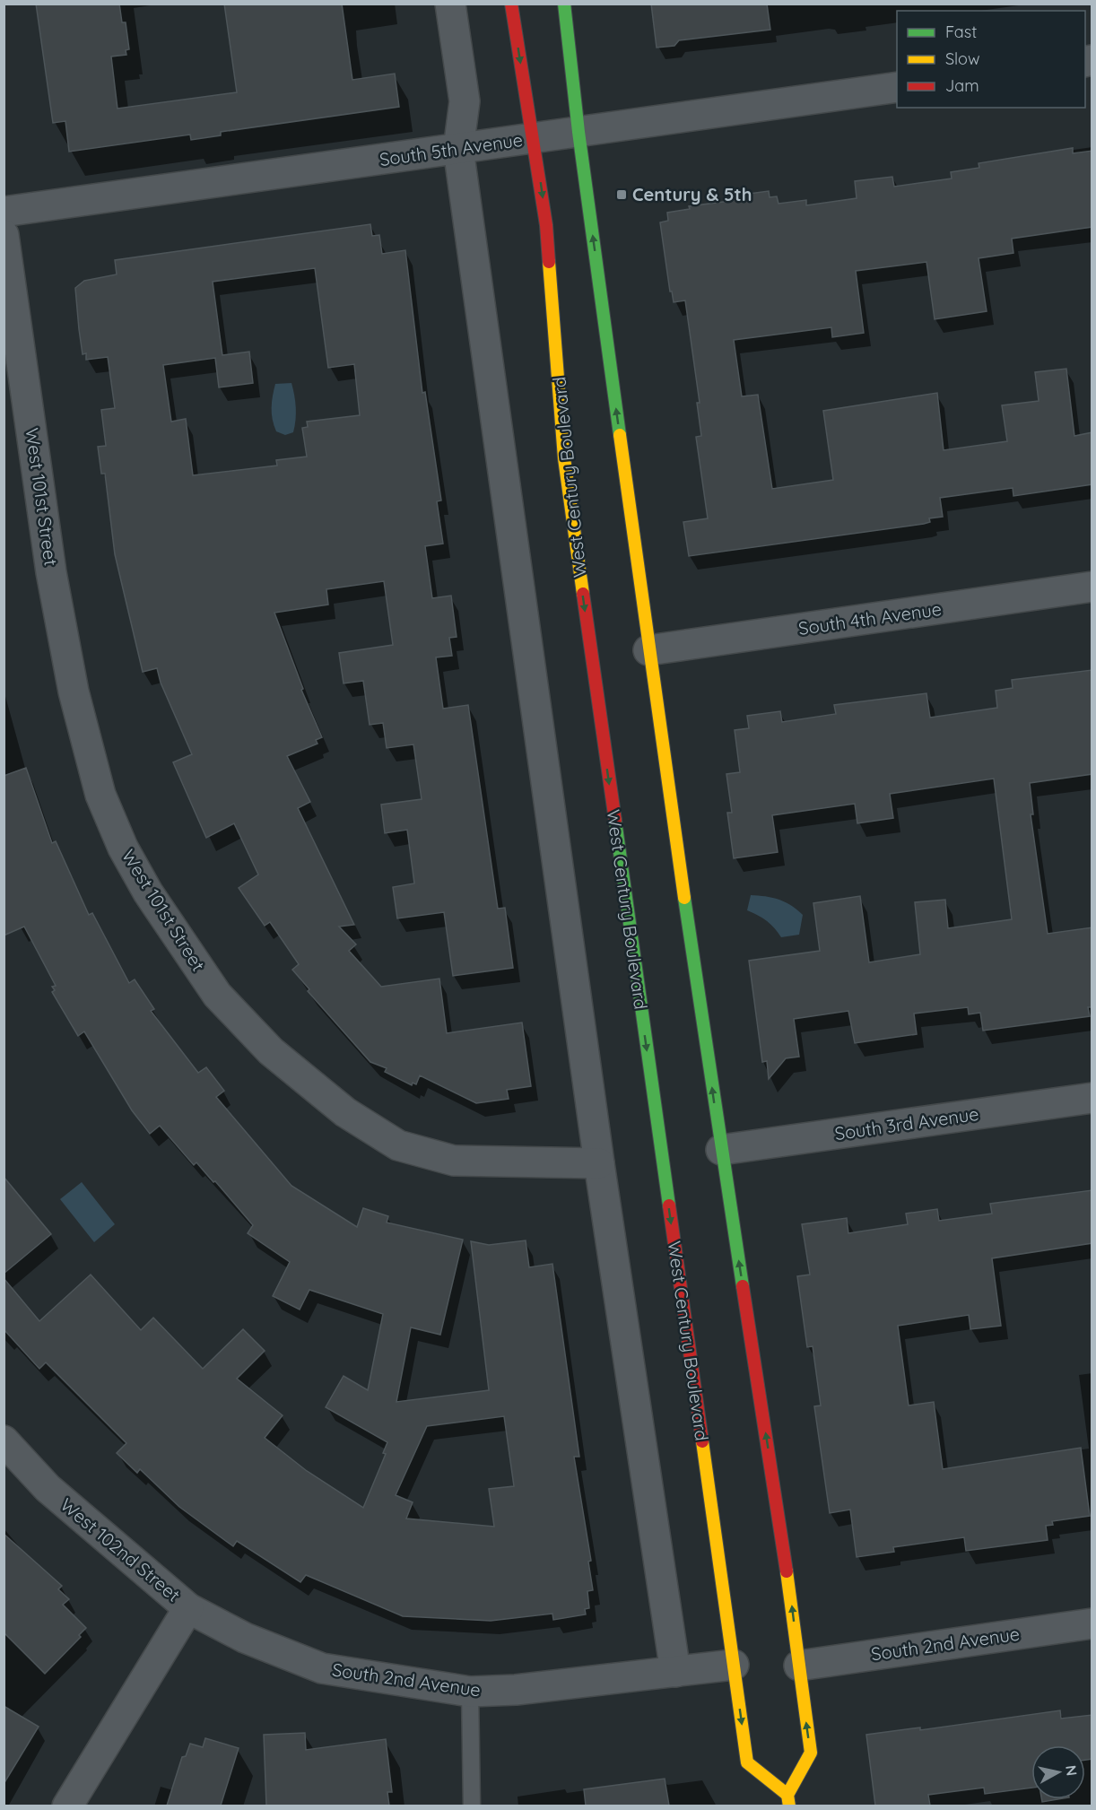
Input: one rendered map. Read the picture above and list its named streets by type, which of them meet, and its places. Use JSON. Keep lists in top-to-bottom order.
{
  "streets": {
    "main road": ["West Century Boulevard"],
    "street": [
      "South 5th Avenue",
      "West 101st Street",
      "South 4th Avenue",
      "South 3rd Avenue",
      "West 102nd Street",
      "South 2nd Avenue"
    ]
  },
  "crossings": [
    ["South 5th Avenue", "West Century Boulevard"],
    ["West Century Boulevard", "South 4th Avenue"],
    ["West Century Boulevard", "South 3rd Avenue"],
    ["West Century Boulevard", "South 2nd Avenue"],
    ["West 102nd Street", "South 2nd Avenue"]
  ],
  "places": {
    "transit": ["Century & 5th"]
  },
  "legend": ["Fast", "Slow", "Jam"],
  "north": "right"
}
